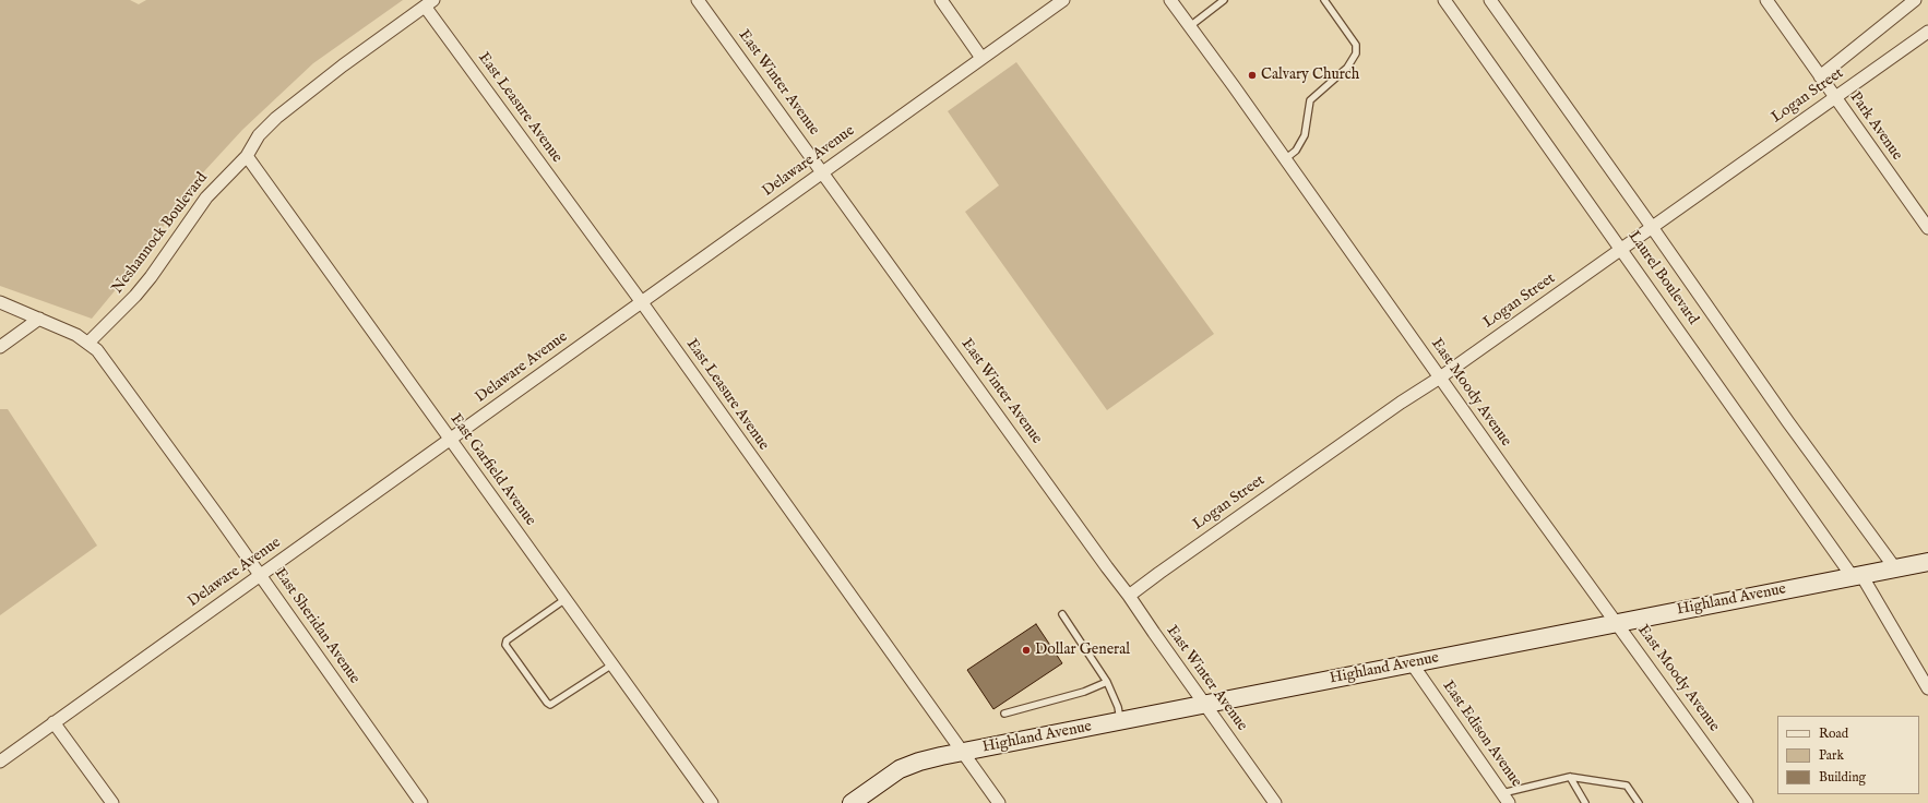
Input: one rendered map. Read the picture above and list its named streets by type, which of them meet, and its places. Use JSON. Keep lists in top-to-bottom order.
{
  "streets": {
    "main road": ["Highland Avenue"],
    "street": [
      "East Winter Avenue",
      "Logan Street",
      "East Leasure Avenue",
      "Park Avenue",
      "Delaware Avenue",
      "Neshannock Boulevard",
      "Laurel Boulevard",
      "East Moody Avenue",
      "East Garfield Avenue",
      "East Sheridan Avenue",
      "East Edison Avenue"
    ]
  },
  "crossings": [
    ["East Winter Avenue", "Logan Street"],
    ["East Winter Avenue", "Delaware Avenue"],
    ["East Winter Avenue", "Highland Avenue"],
    ["Logan Street", "Park Avenue"],
    ["Logan Street", "Laurel Boulevard"],
    ["Logan Street", "East Moody Avenue"],
    ["East Leasure Avenue", "Delaware Avenue"],
    ["East Leasure Avenue", "Neshannock Boulevard"],
    ["East Leasure Avenue", "Highland Avenue"],
    ["Delaware Avenue", "East Garfield Avenue"],
    ["Delaware Avenue", "East Sheridan Avenue"],
    ["Neshannock Boulevard", "East Garfield Avenue"],
    ["Neshannock Boulevard", "East Sheridan Avenue"],
    ["Laurel Boulevard", "Highland Avenue"],
    ["East Moody Avenue", "Highland Avenue"],
    ["Highland Avenue", "East Edison Avenue"]
  ],
  "places": ["Calvary Church", "Dollar General"],
  "legend": ["Road", "Park", "Building"]
}
